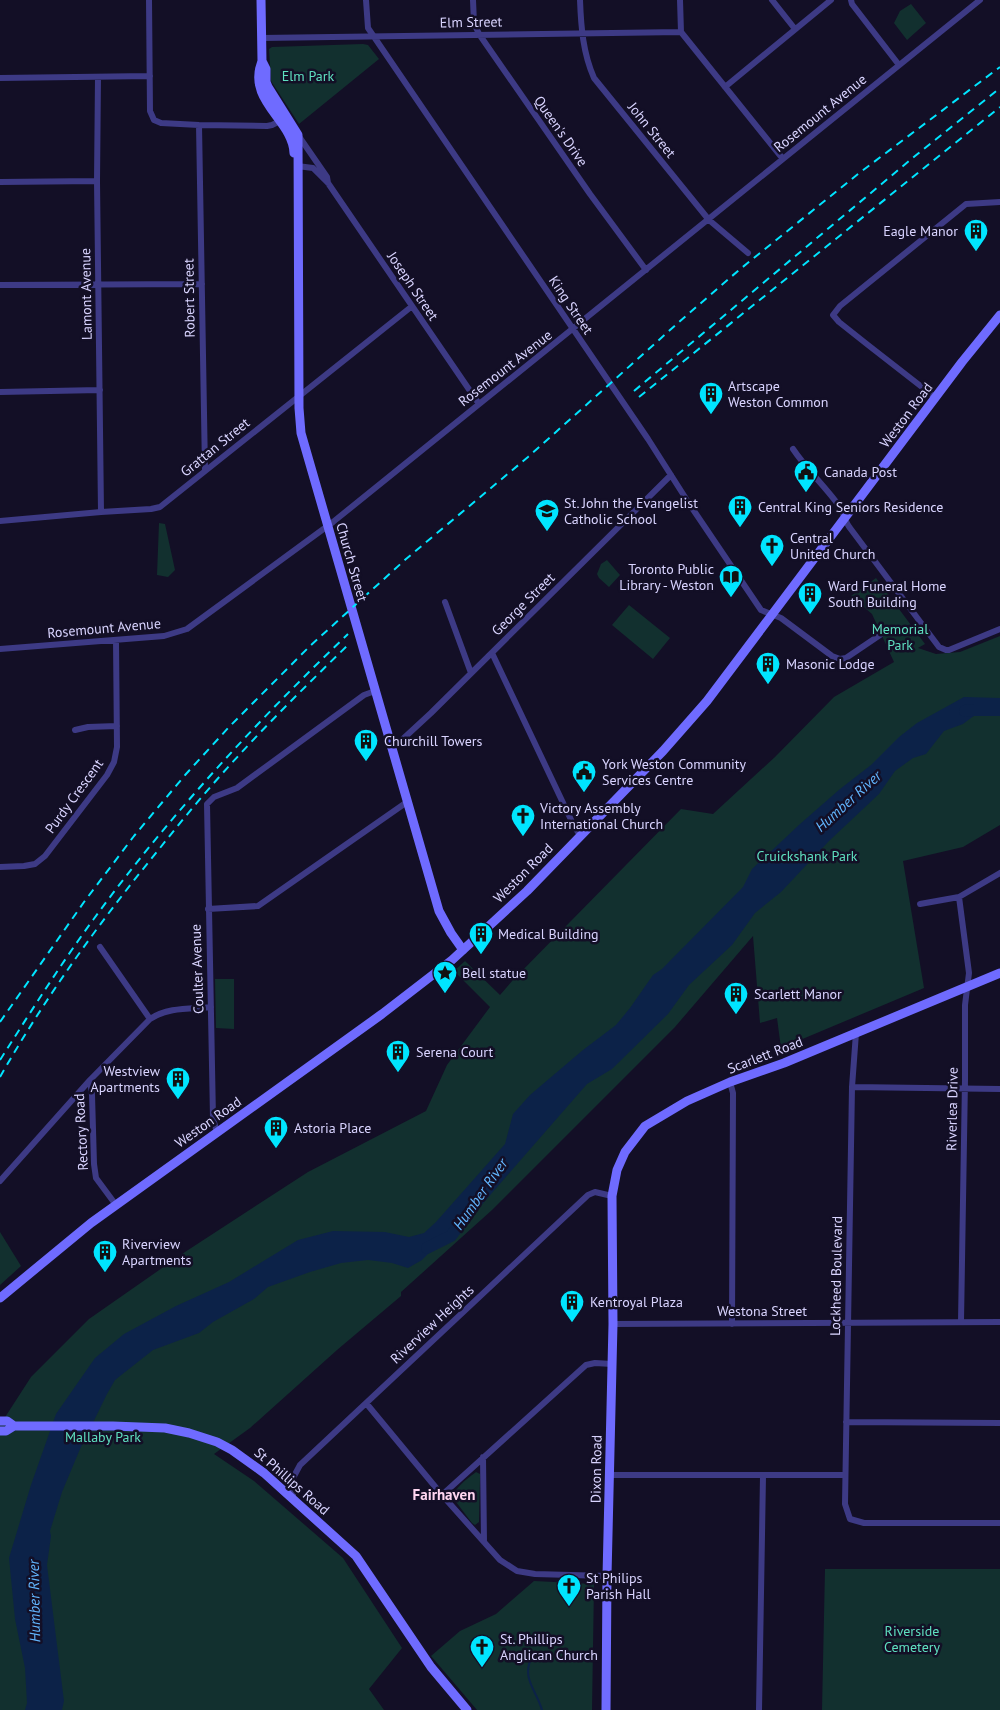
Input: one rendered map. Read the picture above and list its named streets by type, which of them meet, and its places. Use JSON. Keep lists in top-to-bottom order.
{
  "streets": {
    "main road": [
      "Weston Road",
      "Church Street",
      "Scarlett Road",
      "Dixon Road",
      "St Phillips Road"
    ],
    "street": [
      "Elm Street",
      "Rosemount Avenue",
      "John Street",
      "Queen's Drive",
      "Joseph Street",
      "Lamont Avenue",
      "Robert Street",
      "King Street",
      "Grattan Street",
      "George Street",
      "Purdy Crescent",
      "Coulter Avenue",
      "Riverlea Drive",
      "Rectory Road",
      "Lockheed Boulevard",
      "Westona Street",
      "Riverview Heights"
    ]
  },
  "crossings": [
    ["Elm Street", "John Street"],
    ["Elm Street", "Queen's Drive"],
    ["Elm Street", "King Street"],
    ["Elm Street", "Church Street"],
    ["Rosemount Avenue", "John Street"],
    ["Rosemount Avenue", "Queen's Drive"],
    ["Rosemount Avenue", "Joseph Street"],
    ["Rosemount Avenue", "King Street"],
    ["Rosemount Avenue", "Church Street"],
    ["Rosemount Avenue", "Purdy Crescent"],
    ["Joseph Street", "Grattan Street"],
    ["Joseph Street", "Church Street"],
    ["Lamont Avenue", "Grattan Street"],
    ["Robert Street", "Grattan Street"],
    ["King Street", "Weston Road"],
    ["King Street", "George Street"],
    ["Weston Road", "Church Street"],
    ["Weston Road", "Coulter Avenue"],
    ["Weston Road", "Rectory Road"],
    ["Grattan Street", "Church Street"],
    ["Church Street", "George Street"],
    ["Church Street", "Coulter Avenue"],
    ["Coulter Avenue", "Rectory Road"],
    ["Scarlett Road", "Riverlea Drive"],
    ["Scarlett Road", "Lockheed Boulevard"],
    ["Scarlett Road", "Riverview Heights"],
    ["Scarlett Road", "Dixon Road"],
    ["Riverlea Drive", "Westona Street"],
    ["Lockheed Boulevard", "Westona Street"],
    ["Westona Street", "Dixon Road"],
    ["Riverview Heights", "St Phillips Road"]
  ],
  "districts": ["Fairhaven"],
  "water": ["Humber River"],
  "parks": [
    "Elm Park",
    "Memorial Park",
    "Cruickshank Park",
    "Mallaby Park",
    "Riverside Cemetery"
  ],
  "places": {
    "building": [
      "Eagle Manor",
      "Artscape Weston Common",
      "Central King Seniors Residence",
      "Ward Funeral Home South Building",
      "Masonic Lodge",
      "Churchill Towers",
      "Medical Building",
      "Scarlett Manor",
      "Serena Court",
      "Westview Apartments",
      "Astoria Place",
      "Riverview Apartments",
      "Kentroyal Plaza"
    ],
    "public building": ["Canada Post", "York Weston Community Services Centre"],
    "school or university": ["St. John the Evangelist Catholic School"],
    "church": [
      "Central United Church",
      "Victory Assembly International Church",
      "St Philips Parish Hall",
      "St. Phillips Anglican Church"
    ],
    "library": ["Toronto Public Library - Weston"],
    "place": ["Bell statue"]
  }
}
